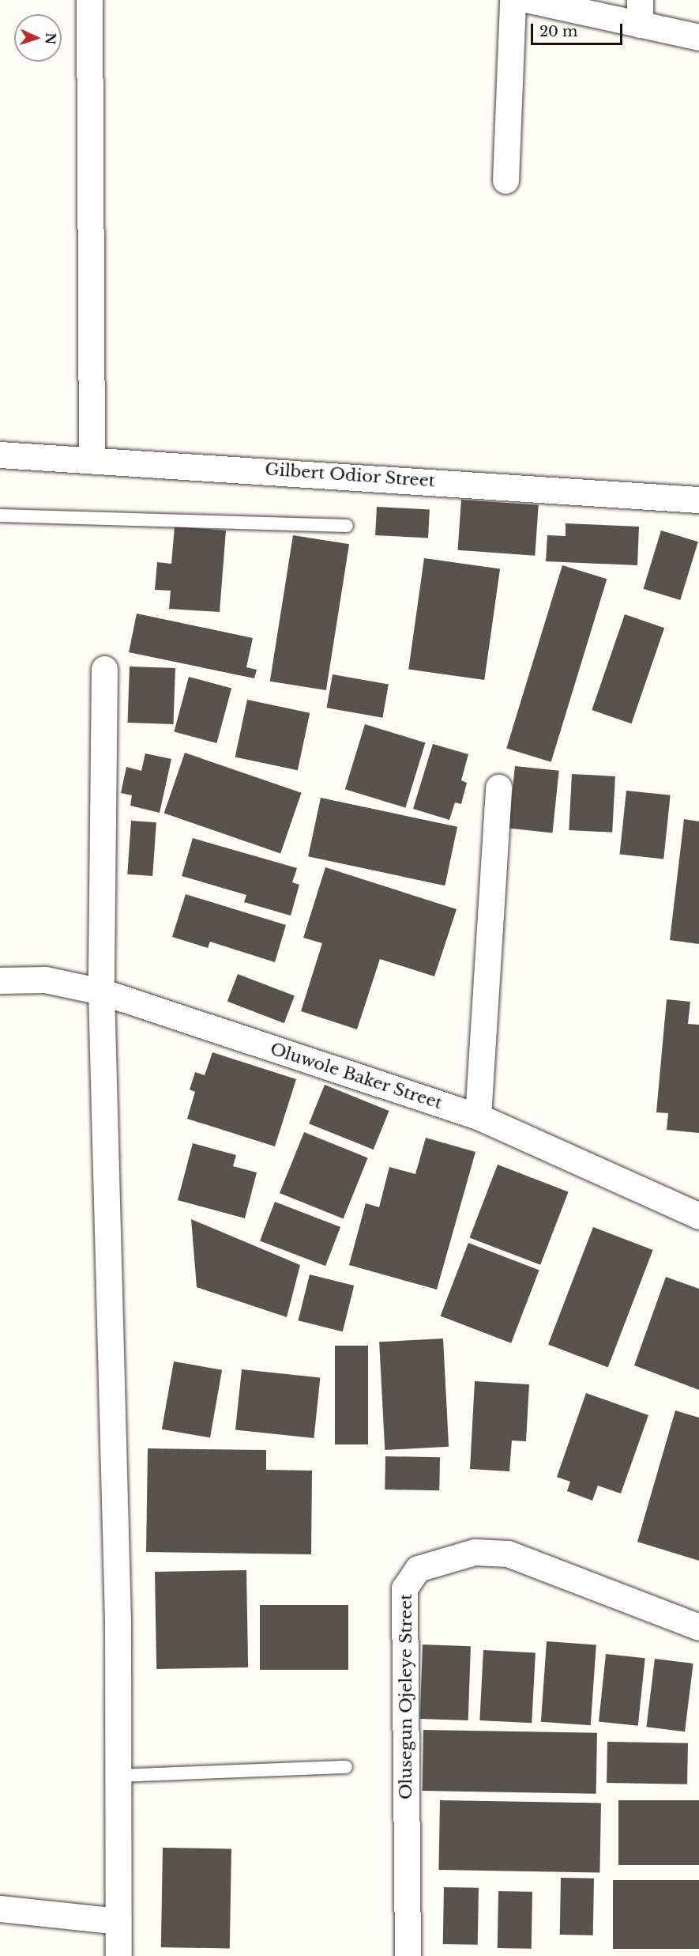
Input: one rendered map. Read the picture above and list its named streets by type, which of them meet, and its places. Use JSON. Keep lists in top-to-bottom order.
{
  "streets": {
    "street": ["Gilbert Odior Street", "Oluwole Baker Street", "Olusegun Ojeleye Street"]
  },
  "scale_bar": "20 m",
  "north": "right"
}
